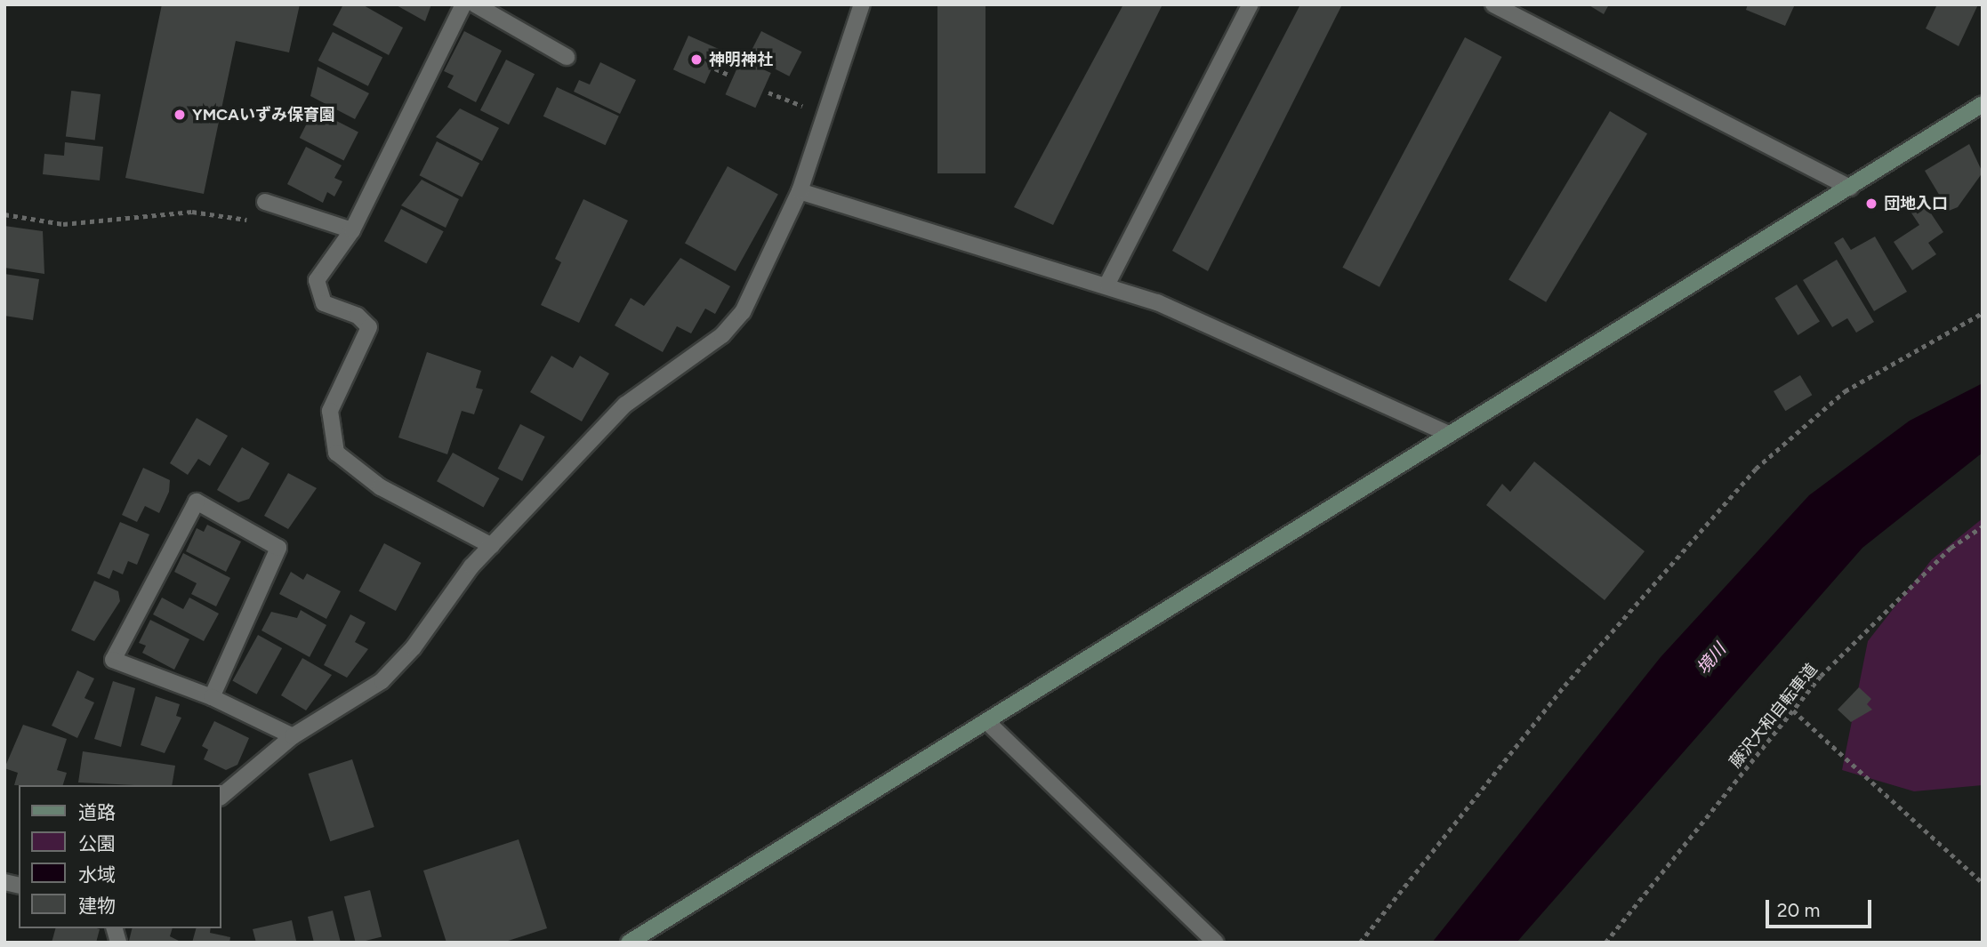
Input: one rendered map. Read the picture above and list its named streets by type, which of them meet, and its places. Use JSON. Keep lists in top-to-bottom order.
{
  "streets": {
    "path": ["藤沢大和自転車道"]
  },
  "water": ["境川"],
  "places": ["神明神社", "YMCAいずみ保育園", "団地入口"],
  "legend": [
    "道路",
    "公園",
    "水域",
    "建物"
  ],
  "scale_bar": "20 m"
}
